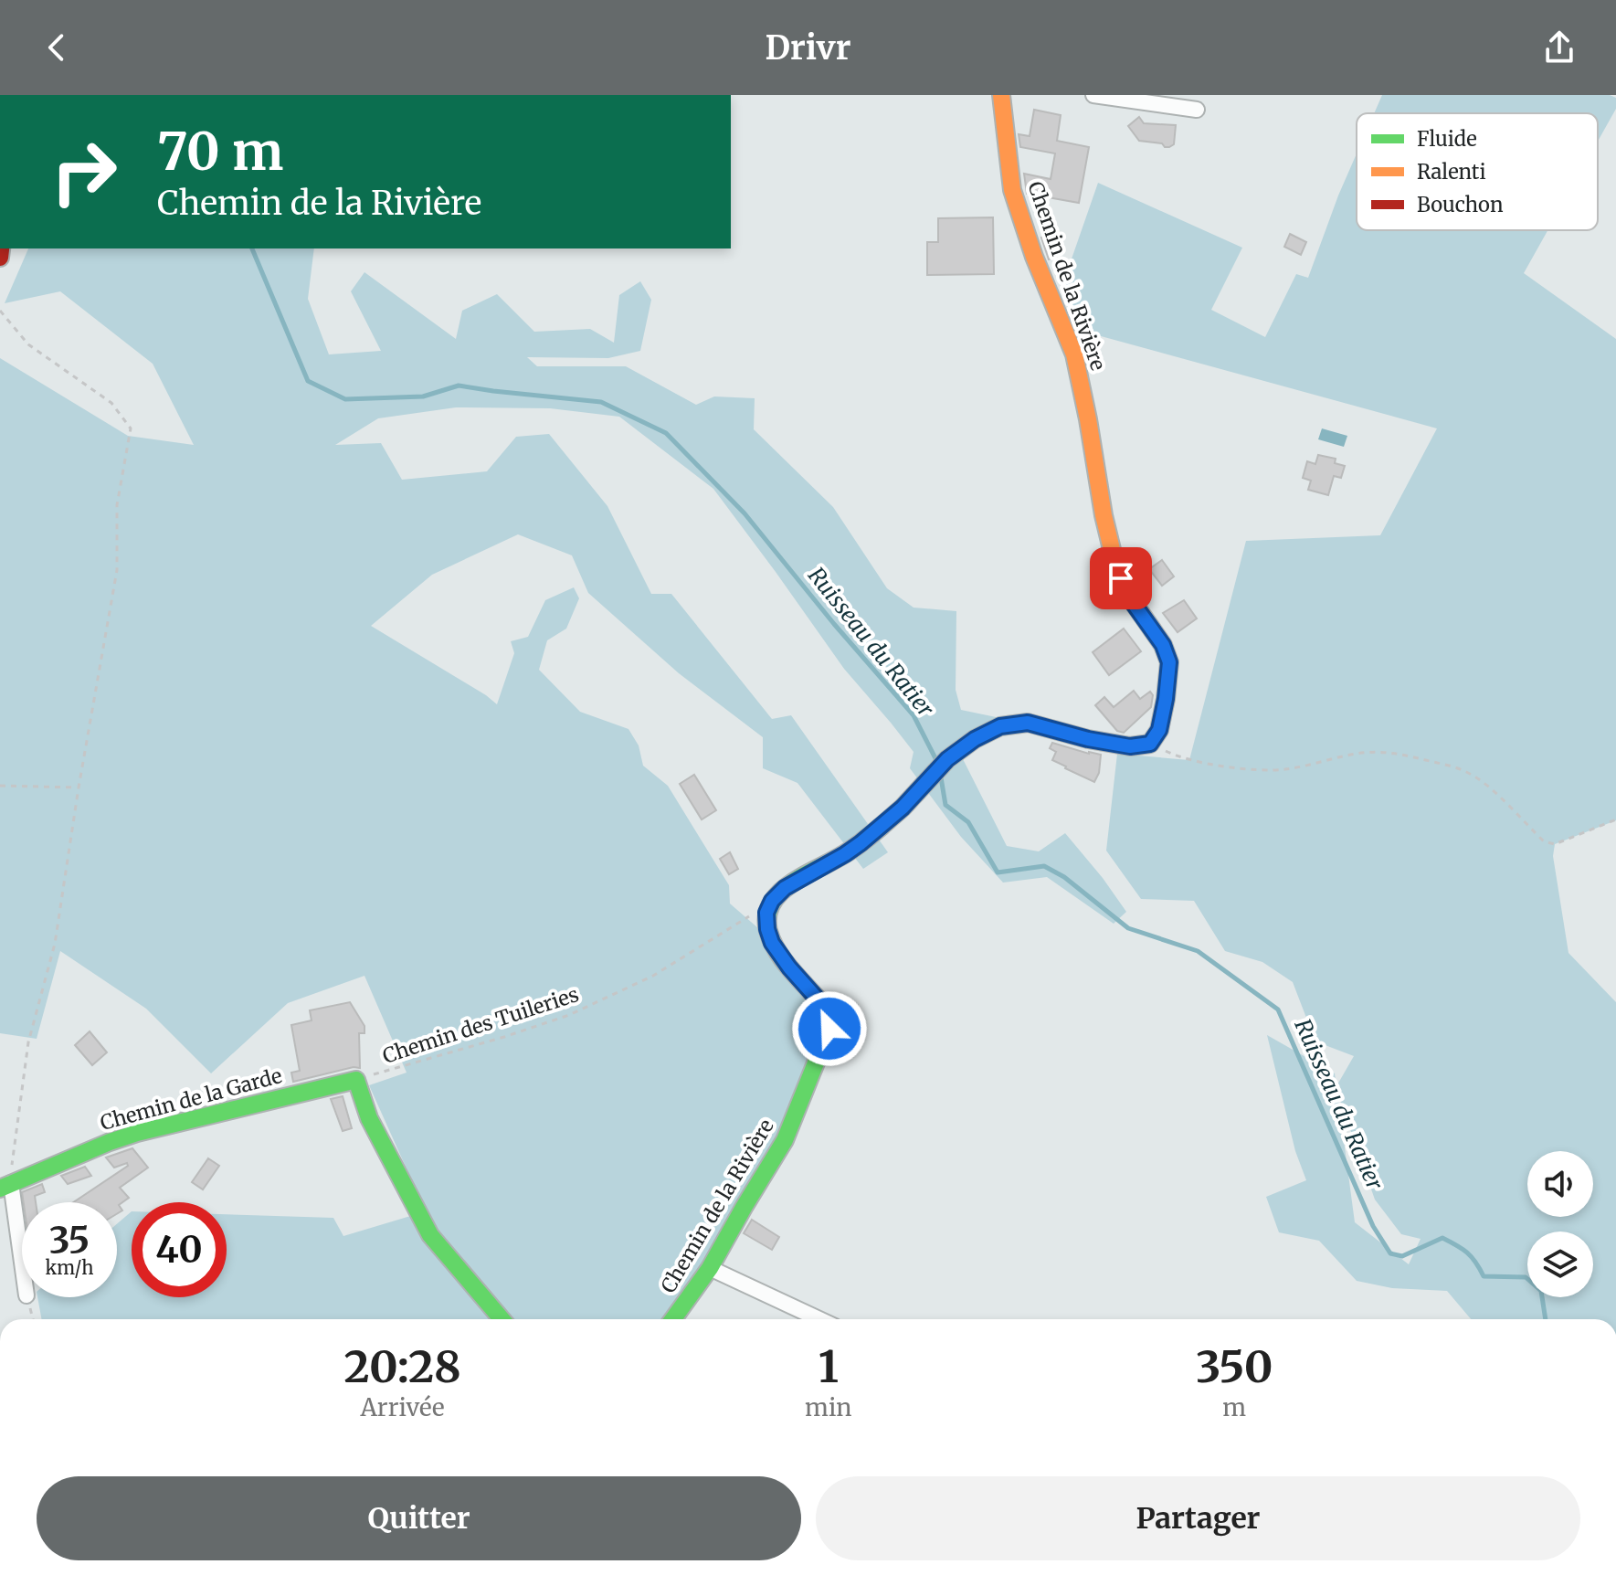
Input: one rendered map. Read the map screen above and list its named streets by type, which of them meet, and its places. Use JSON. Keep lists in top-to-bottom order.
{
  "streets": {
    "street": ["Chemin de la Rivière", "Chemin de la Garde"],
    "path": ["Chemin des Tuileries"]
  },
  "crossings": [
    ["Chemin de la Rivière", "Chemin des Tuileries"],
    ["Chemin des Tuileries", "Chemin de la Garde"]
  ],
  "water": ["Ruisseau du Ratier"],
  "legend": ["Fluide", "Ralenti", "Bouchon"],
  "page": {
    "header": "Drivr",
    "turn": ["70 m", "Chemin de la Rivière"],
    "speed": "35 km/h",
    "limit": "40",
    "eta": [
      "20:28",
      "Arrivée",
      "1",
      "min",
      "350",
      "m"
    ],
    "buttons": ["Quitter", "Partager"]
  }
}
